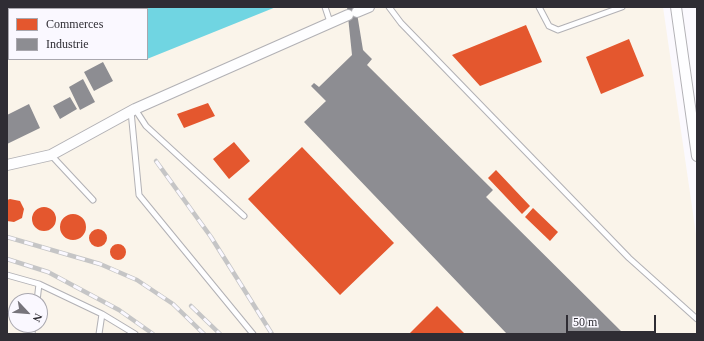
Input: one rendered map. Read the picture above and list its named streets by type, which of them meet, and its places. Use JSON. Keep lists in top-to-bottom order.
{
  "legend": ["Commerces", "Industrie"],
  "scale_bar": "50 m",
  "north": "bottom right"
}
